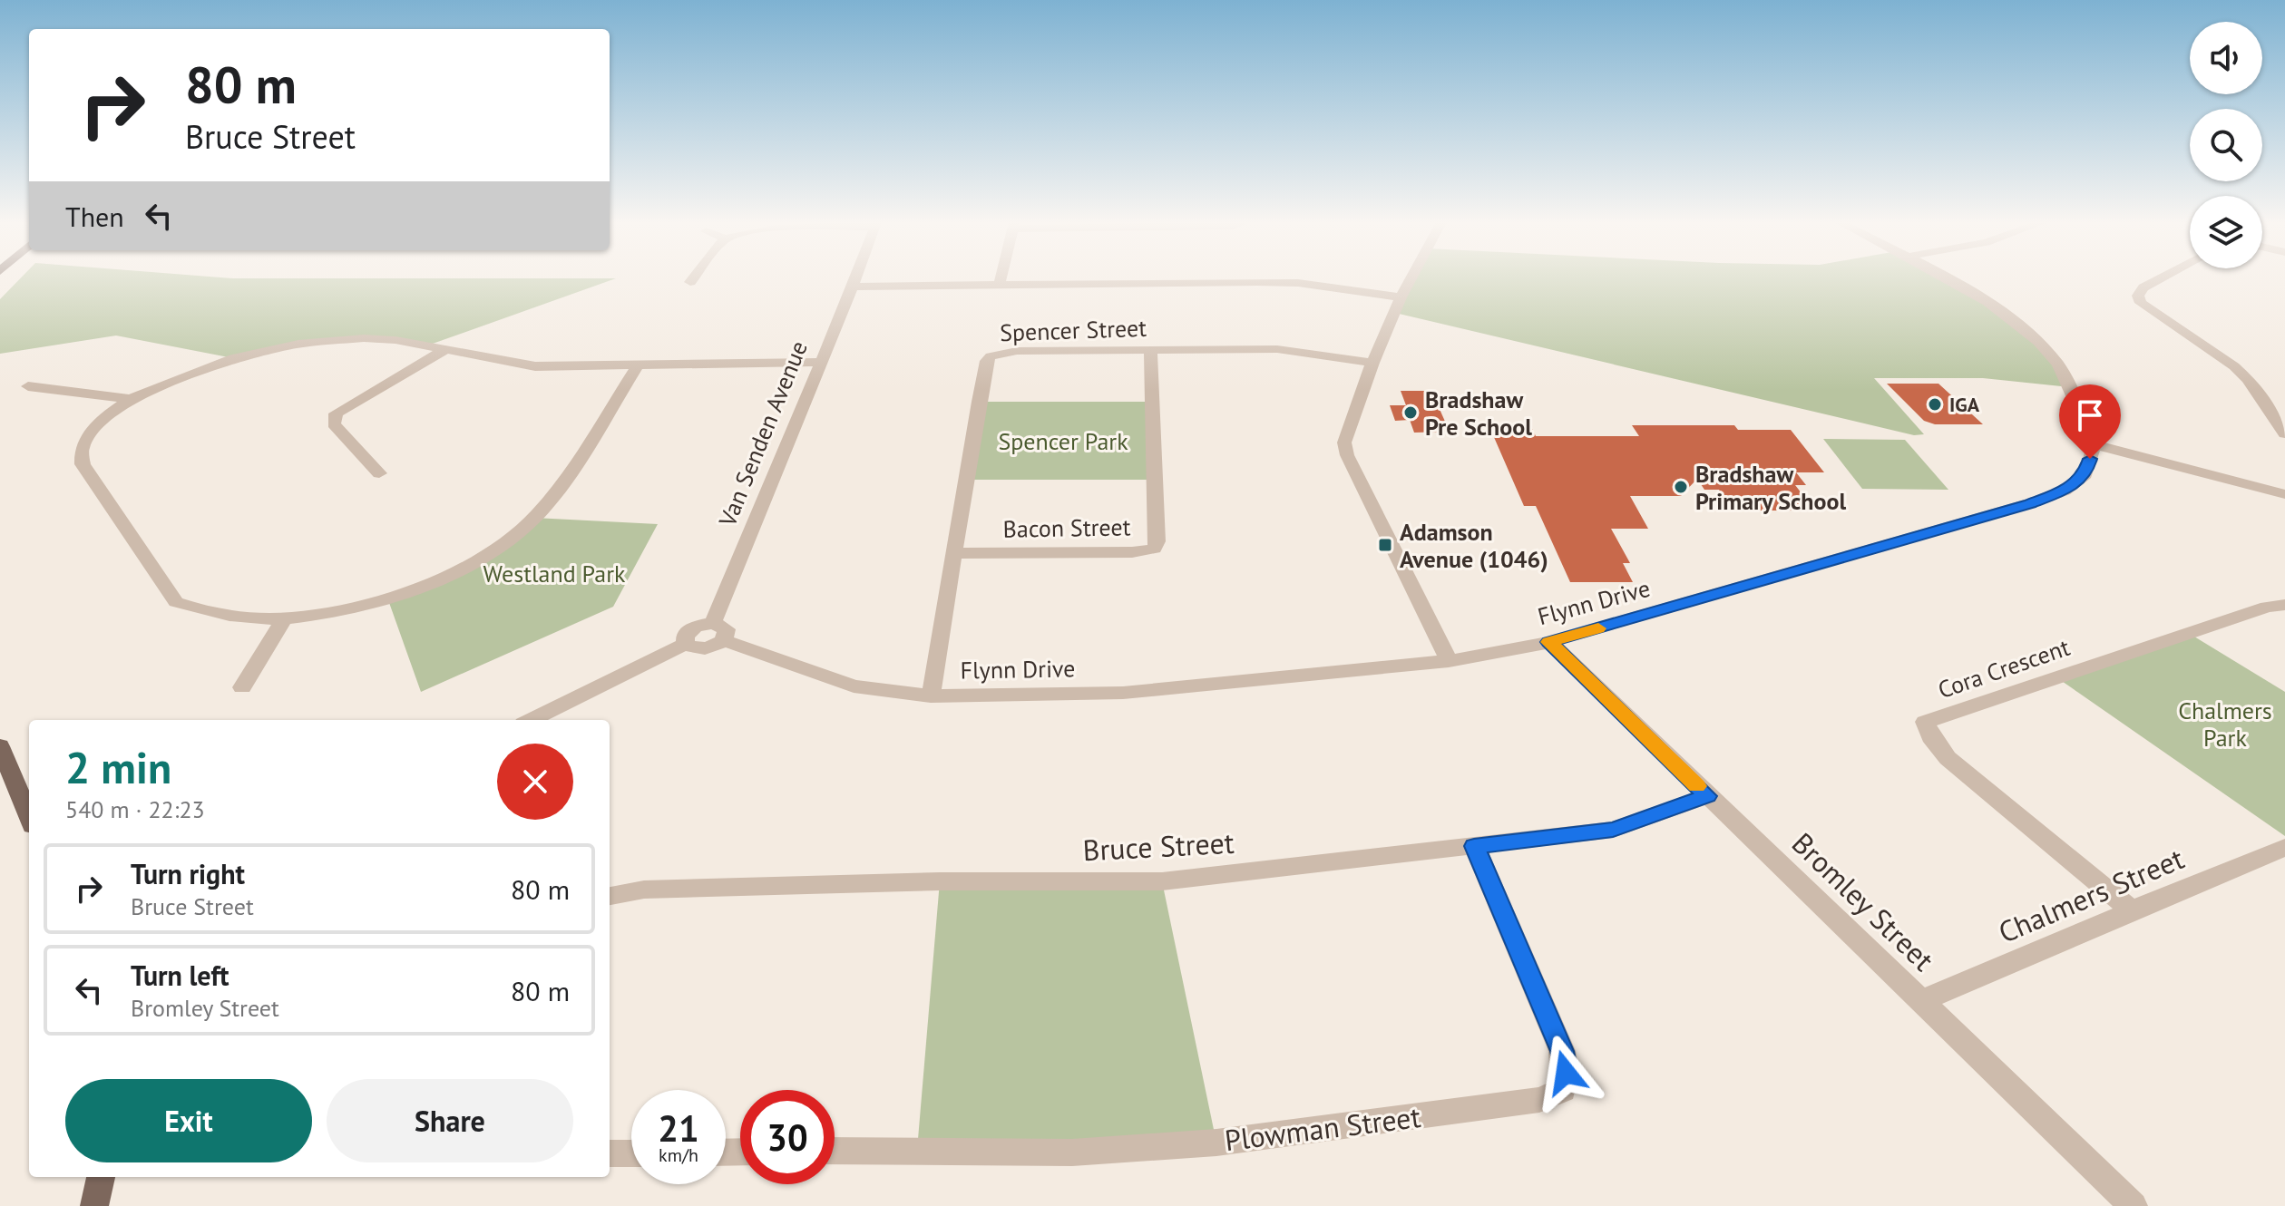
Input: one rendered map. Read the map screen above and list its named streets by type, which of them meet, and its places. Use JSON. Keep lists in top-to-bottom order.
{
  "streets": {
    "street": [
      "Spencer Street",
      "Van Senden Avenue",
      "Bacon Street",
      "Flynn Drive",
      "Cora Crescent",
      "Bruce Street",
      "Chalmers Street",
      "Bromley Street",
      "Plowman Street"
    ]
  },
  "crossings": [
    ["Spencer Street", "Bacon Street"],
    ["Spencer Street", "Flynn Drive"],
    ["Van Senden Avenue", "Flynn Drive"],
    ["Flynn Drive", "Bromley Street"],
    ["Cora Crescent", "Chalmers Street"],
    ["Bruce Street", "Bromley Street"],
    ["Bruce Street", "Plowman Street"],
    ["Chalmers Street", "Bromley Street"]
  ],
  "parks": ["Spencer Park", "Westland Park", "Chalmers Park"],
  "places": {
    "other": ["IGA", "Bradshaw Pre School", "Bradshaw Primary School"],
    "transit": ["Adamson Avenue (1046)"]
  },
  "page": {
    "turn": ["80 m", "Bruce Street"],
    "then": "Then",
    "heading": ["2 min", "540 m · 22:23"],
    "list": [
      {
        "name": "Turn right",
        "note": "Bruce Street",
        "value": "80 m"
      },
      {
        "name": "Turn left",
        "note": "Bromley Street",
        "value": "80 m"
      }
    ],
    "buttons": ["Exit", "Share"],
    "speed": "21 km/h",
    "limit": "30"
  }
}
